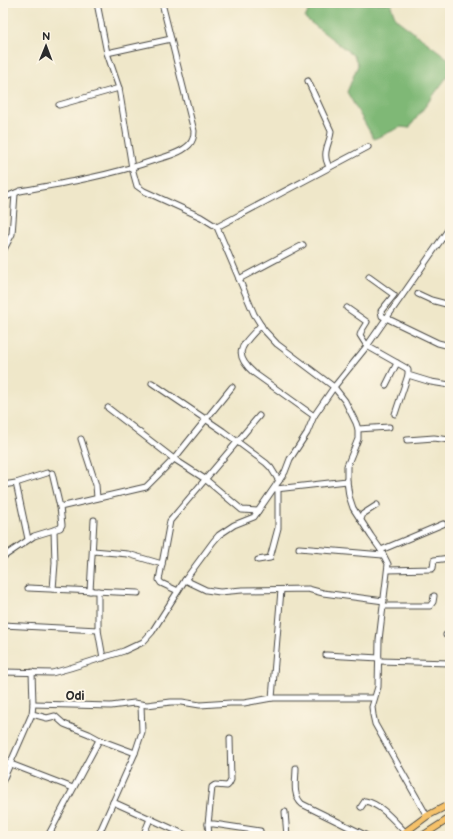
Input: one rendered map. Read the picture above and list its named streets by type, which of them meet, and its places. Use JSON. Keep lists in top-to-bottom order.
{
  "districts": ["Odi"],
  "north": "top"
}
